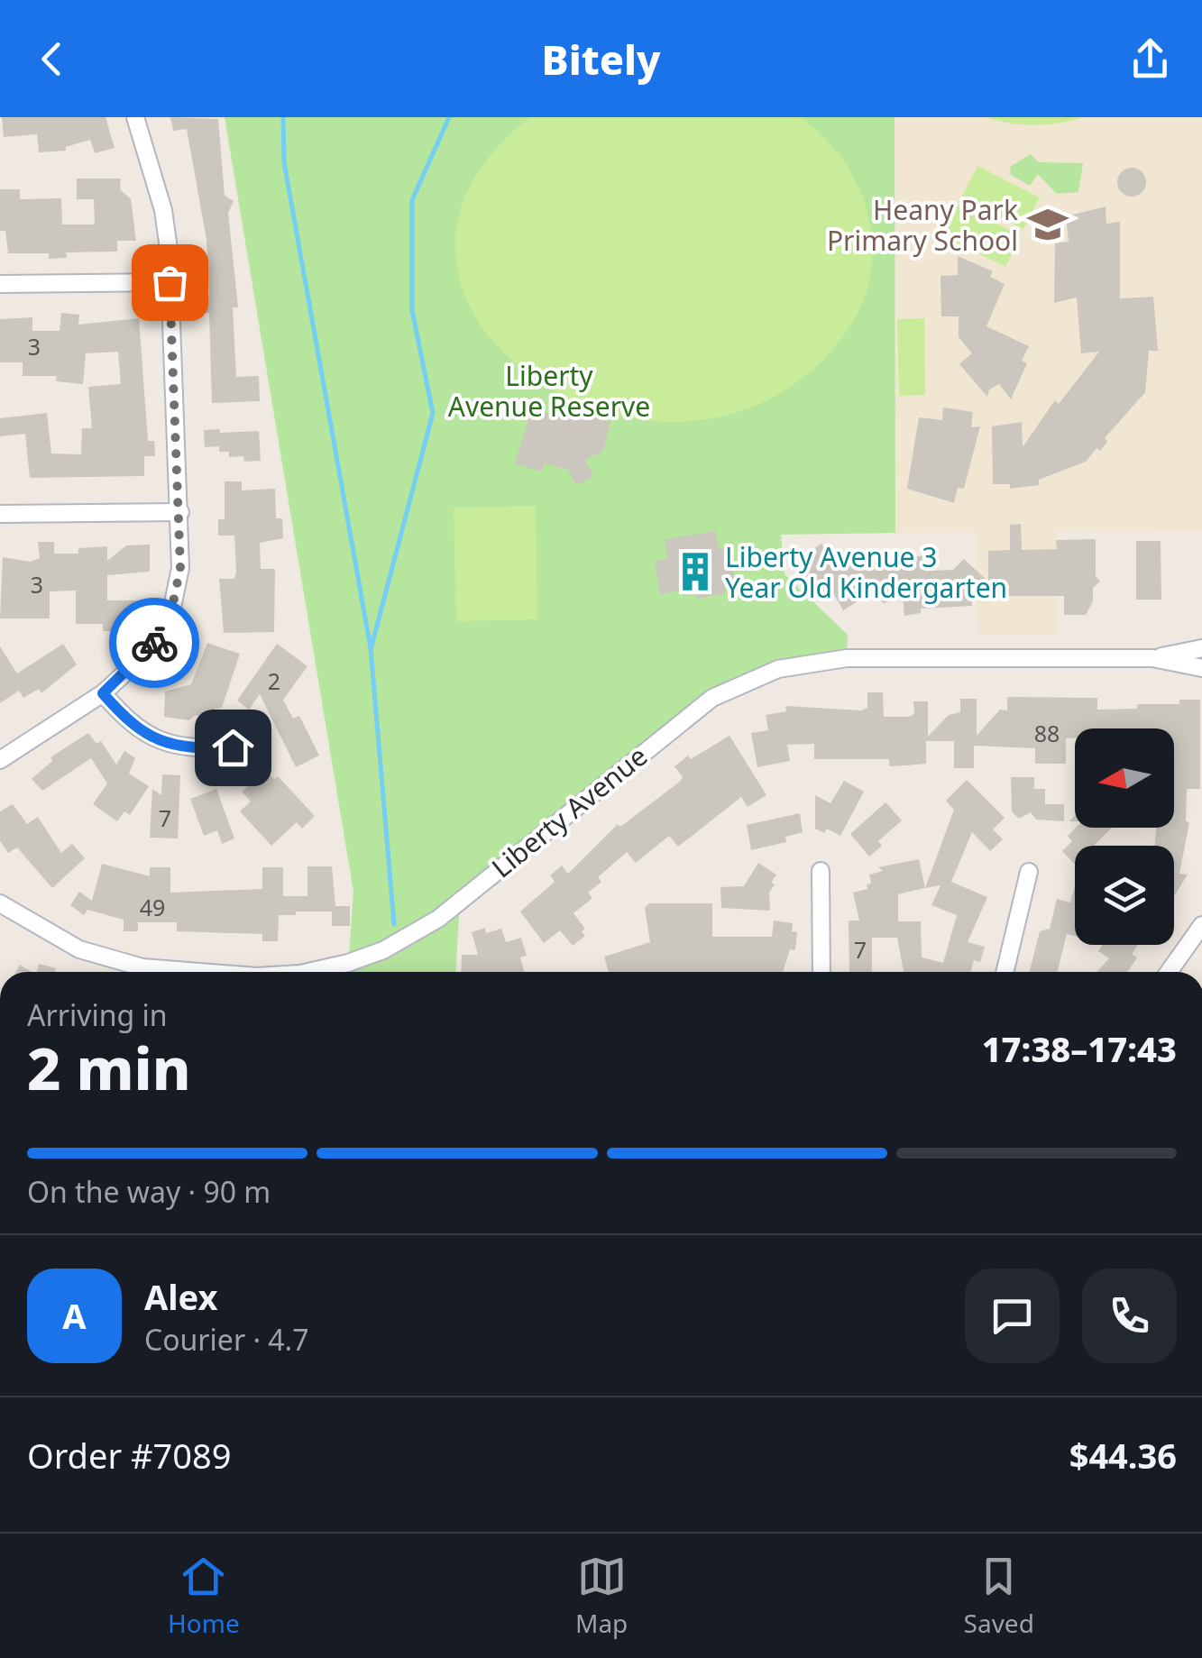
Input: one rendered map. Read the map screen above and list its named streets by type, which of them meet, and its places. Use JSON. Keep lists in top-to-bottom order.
{
  "streets": {
    "street": ["Liberty Avenue"]
  },
  "parks": ["Liberty Avenue Reserve"],
  "places": {
    "school or university": ["Heany Park Primary School"],
    "building": ["Liberty Avenue 3 Year Old Kindergarten"]
  },
  "house_numbers": [
    "3",
    "3",
    "2",
    "88",
    "7",
    "49",
    "7"
  ],
  "north": "left",
  "page": {
    "header": "Bitely",
    "heading": ["2 min", "Arriving in", "17:38–17:43"],
    "panel": [
      "Alex",
      "Courier · 4.7",
      "Order #7089",
      "$44.36"
    ],
    "bar": "On the way · 90 m",
    "round": "A",
    "tabs": ["Home", "Map", "Saved"]
  }
}
